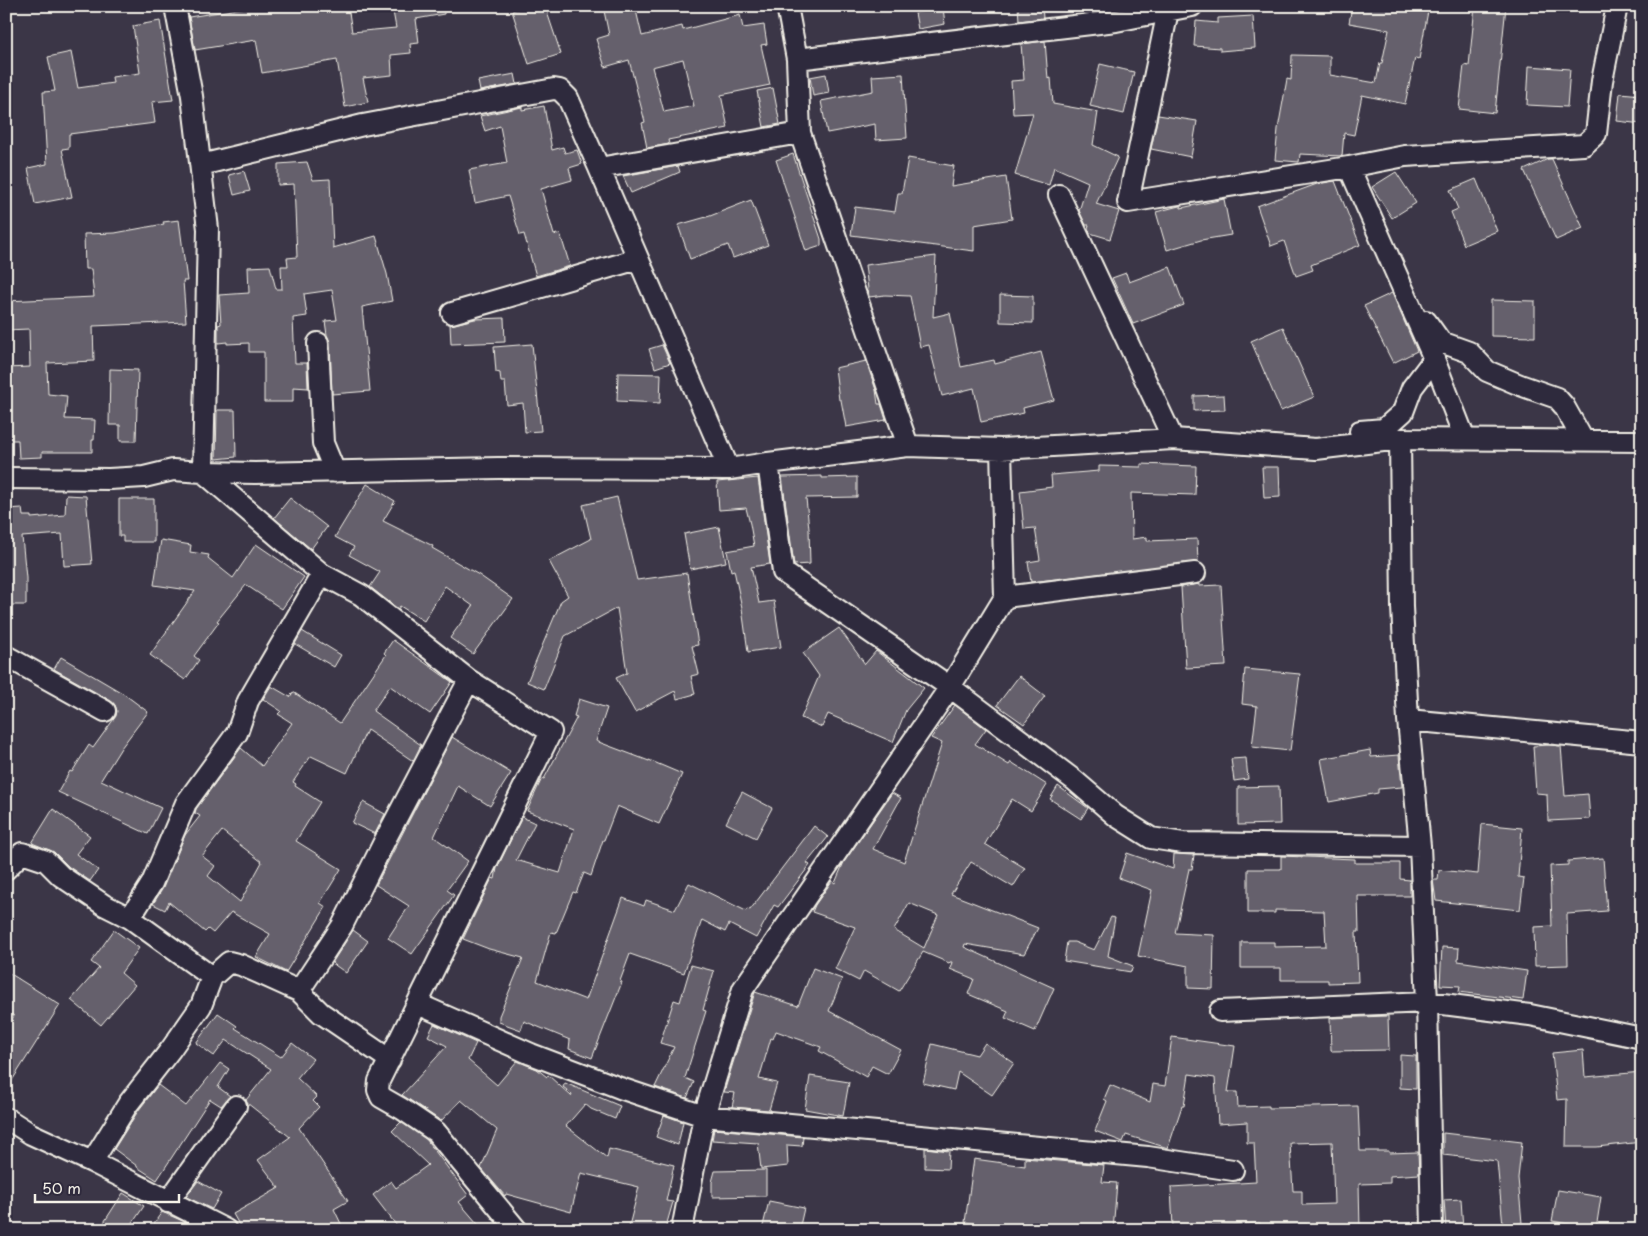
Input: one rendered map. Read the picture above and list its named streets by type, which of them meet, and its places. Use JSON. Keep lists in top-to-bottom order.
{
  "scale_bar": "50 m"
}
